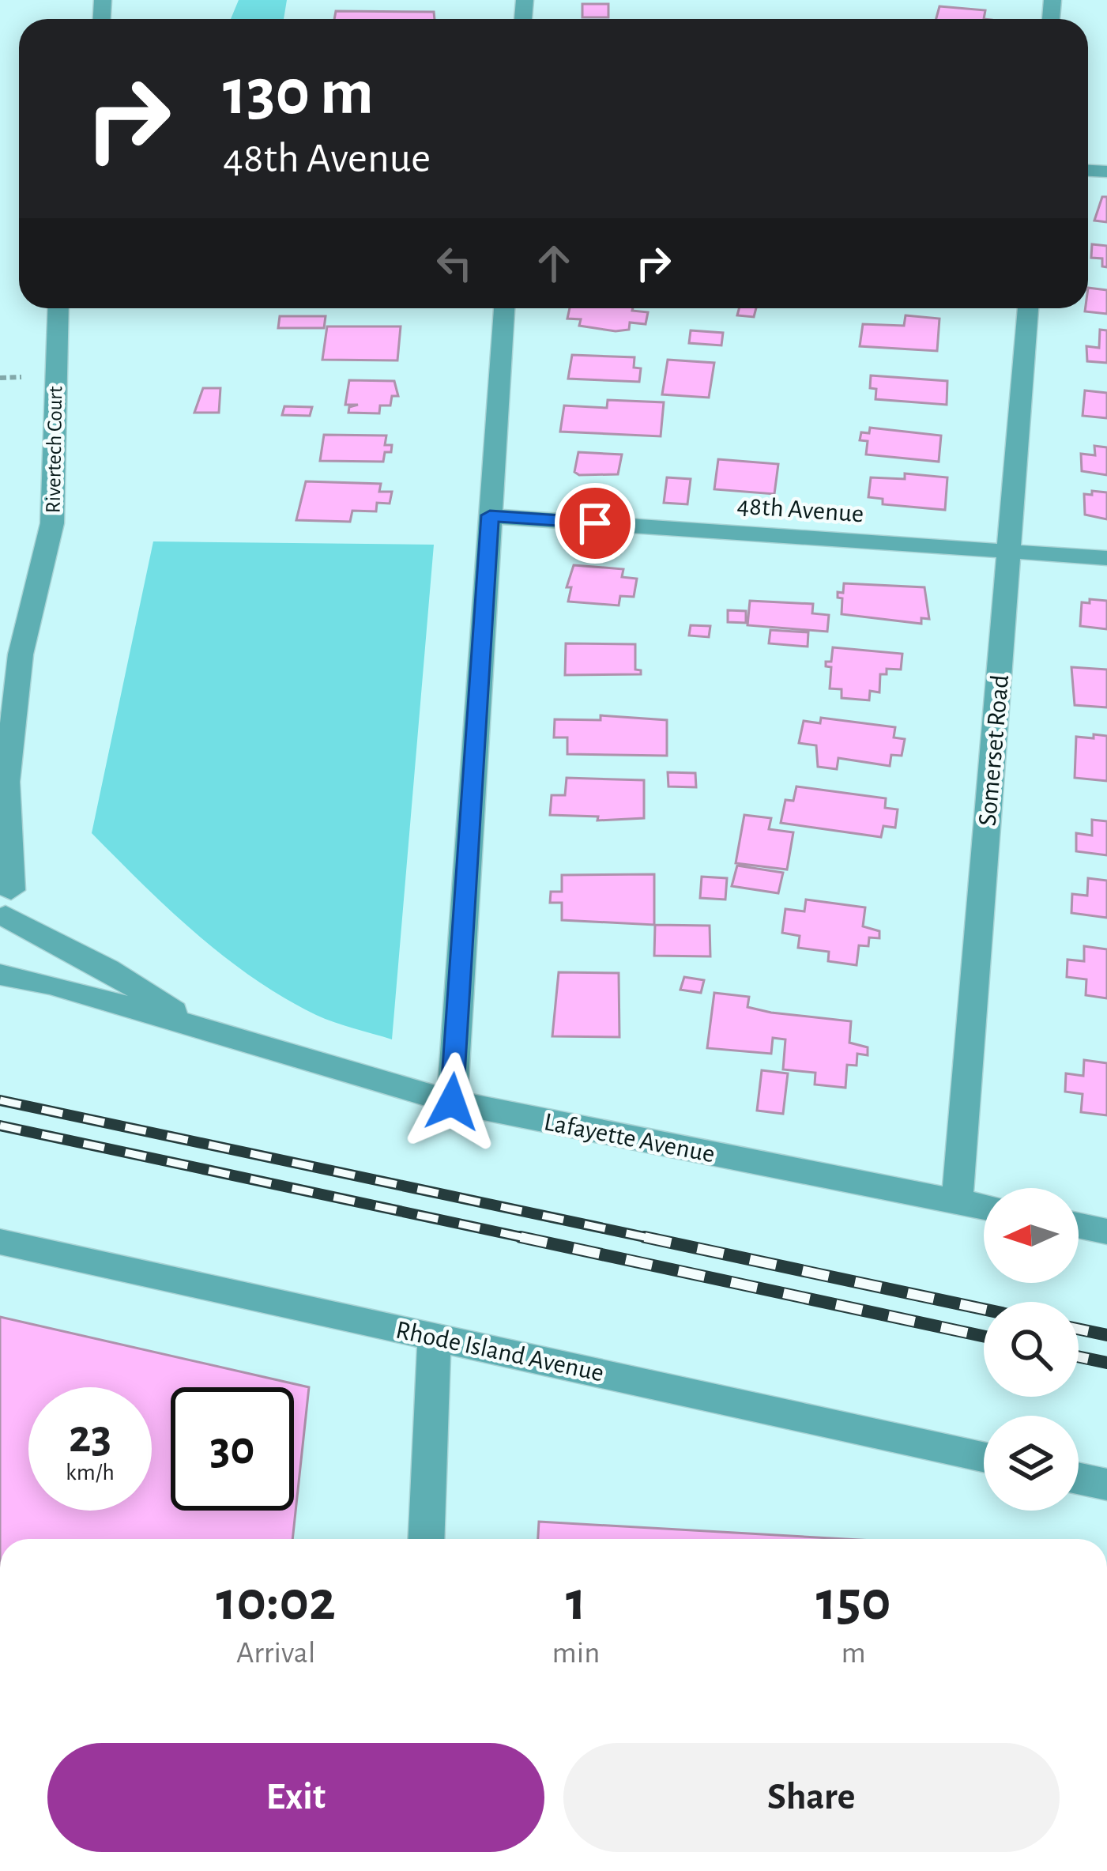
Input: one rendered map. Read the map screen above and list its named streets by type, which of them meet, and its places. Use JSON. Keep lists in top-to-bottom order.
{
  "streets": {
    "street": [
      "Rivertech Court",
      "48th Avenue",
      "Somerset Road",
      "Lafayette Avenue",
      "Rhode Island Avenue"
    ]
  },
  "crossings": [
    ["Rivertech Court", "Lafayette Avenue"],
    ["48th Avenue", "Somerset Road"],
    ["Somerset Road", "Lafayette Avenue"]
  ],
  "north": "left",
  "page": {
    "turn": ["130 m", "48th Avenue"],
    "speed": "23 km/h",
    "limit": "30",
    "eta": [
      "10:02",
      "Arrival",
      "1",
      "min",
      "150",
      "m"
    ],
    "buttons": ["Exit", "Share"]
  }
}
